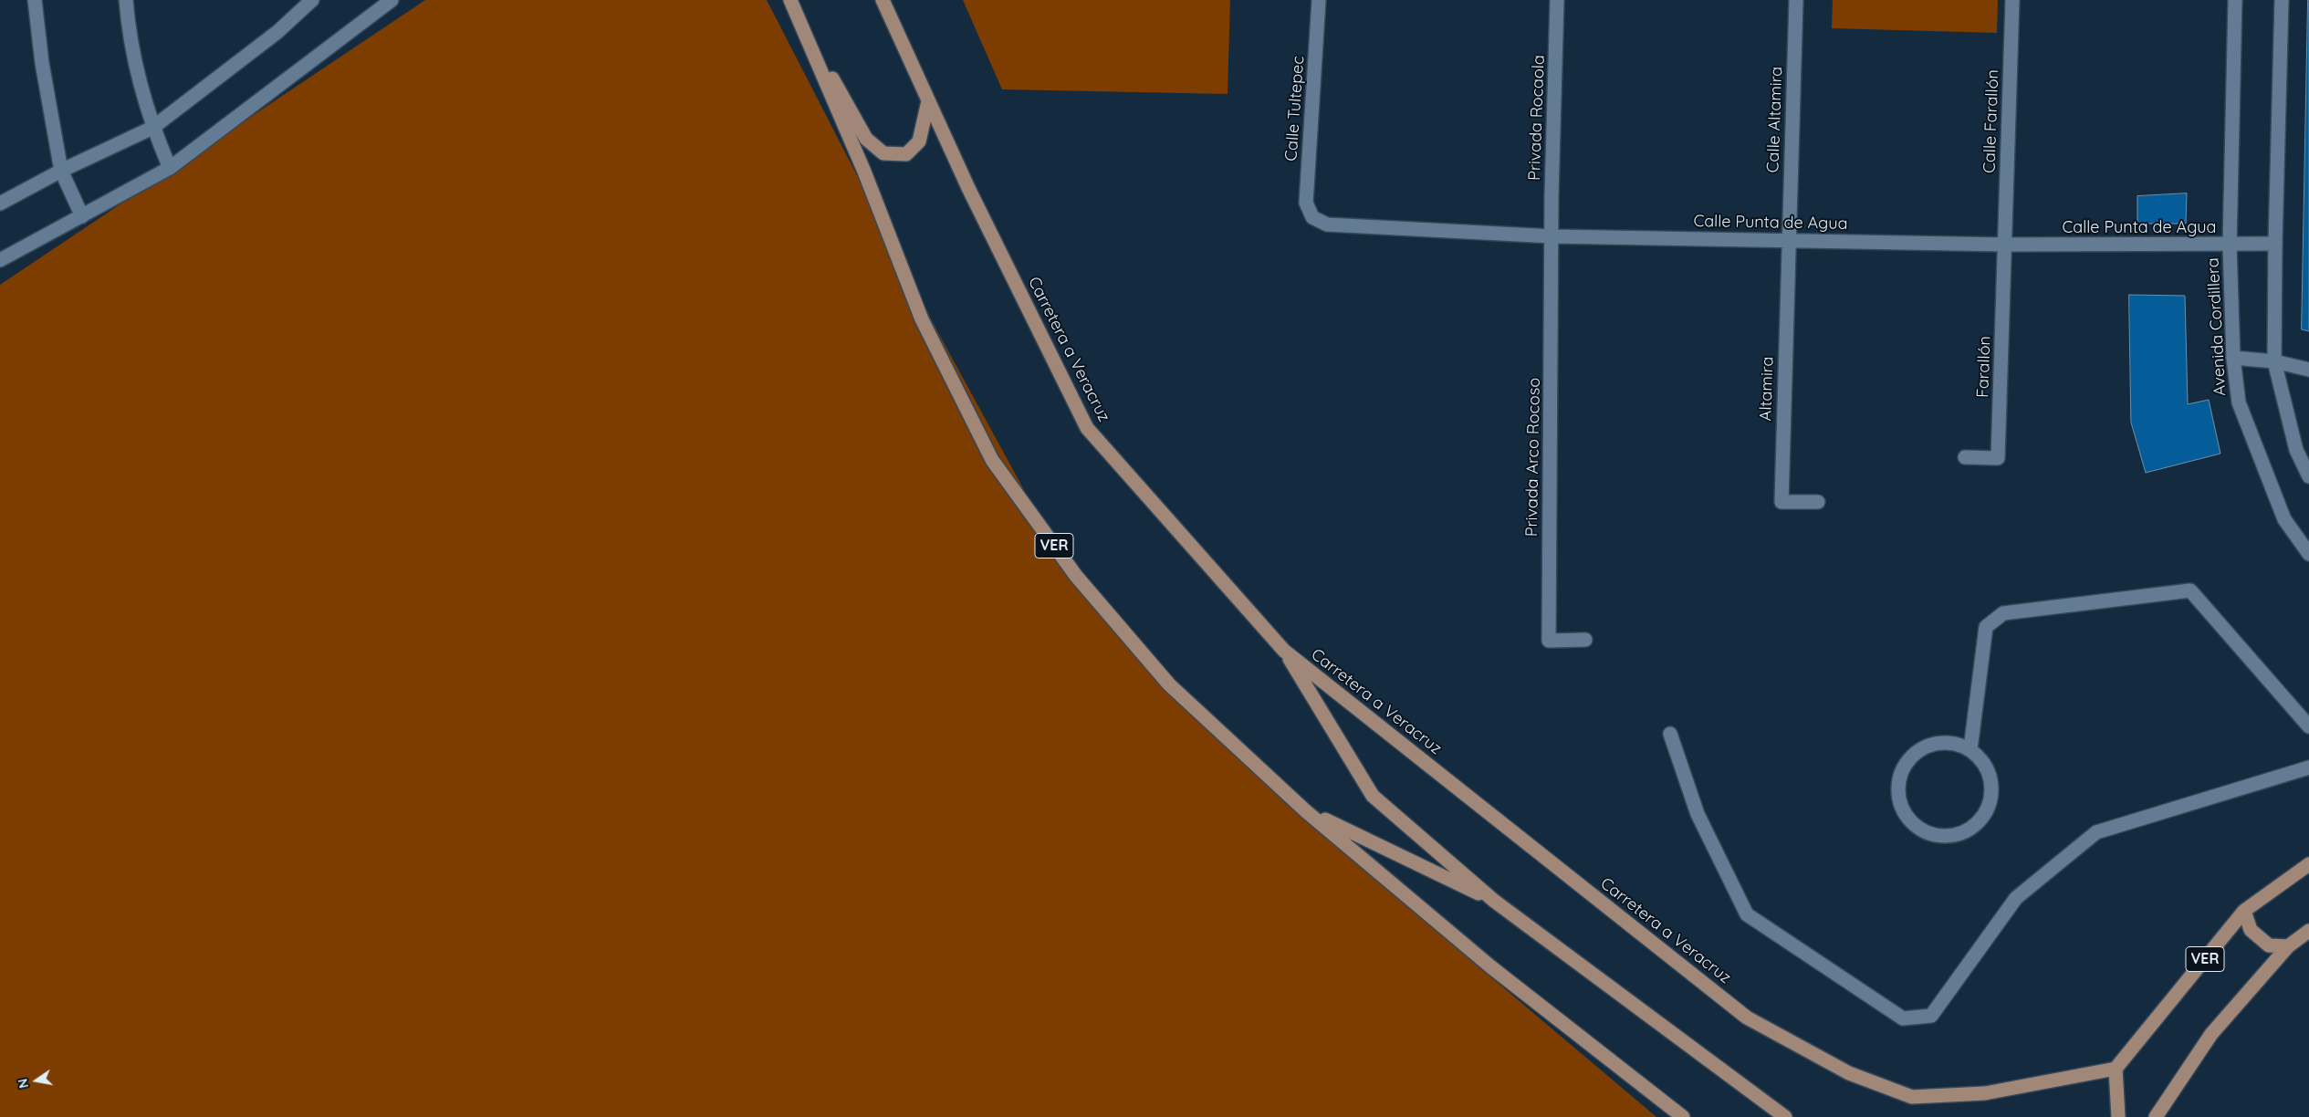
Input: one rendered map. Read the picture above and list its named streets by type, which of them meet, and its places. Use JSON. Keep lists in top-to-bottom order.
{
  "streets": {
    "main road": ["Carretera a Veracruz", "VER"],
    "street": [
      "Calle Tultepec",
      "Privada Rocaola",
      "Calle Altamira",
      "Calle Farallón",
      "Calle Punta de Agua",
      "Avenida Cordillera",
      "Farallón",
      "Altamira",
      "Privada Arco Rocoso"
    ]
  },
  "crossings": [
    ["Calle Tultepec", "Calle Punta de Agua"],
    ["Privada Rocaola", "Calle Punta de Agua"],
    ["Privada Rocaola", "Privada Arco Rocoso"],
    ["Calle Altamira", "Calle Punta de Agua"],
    ["Calle Altamira", "Altamira"],
    ["Calle Farallón", "Calle Punta de Agua"],
    ["Calle Farallón", "Farallón"],
    ["Calle Punta de Agua", "Avenida Cordillera"],
    ["Calle Punta de Agua", "Farallón"],
    ["Calle Punta de Agua", "Altamira"],
    ["Calle Punta de Agua", "Privada Arco Rocoso"],
    ["Carretera a Veracruz", "VER"]
  ],
  "north": "left"
}
